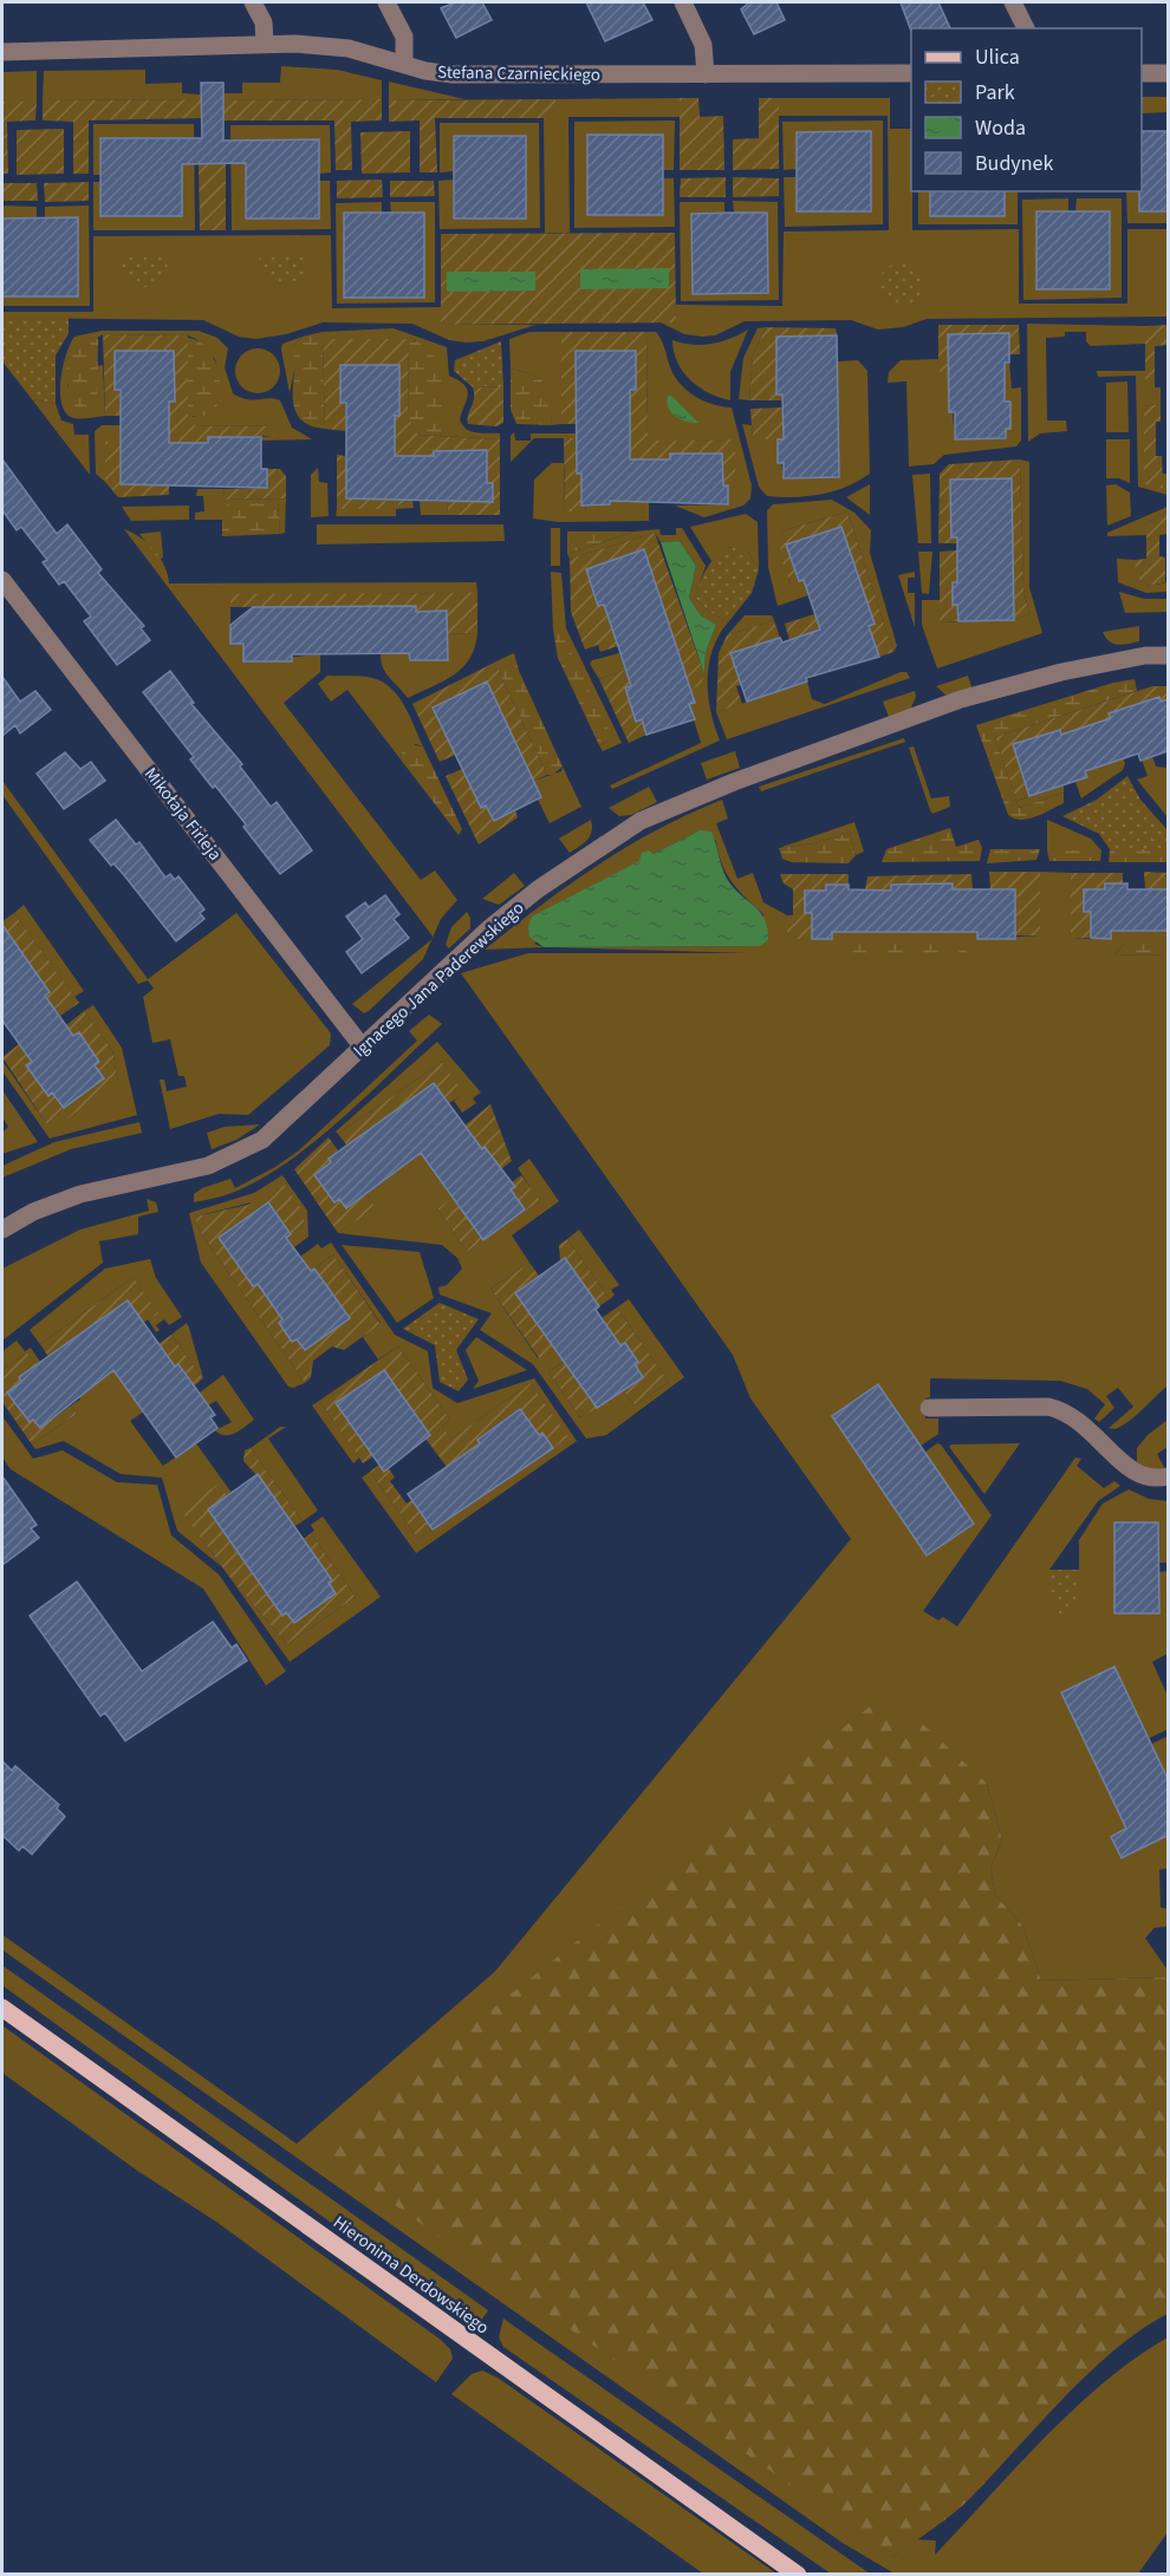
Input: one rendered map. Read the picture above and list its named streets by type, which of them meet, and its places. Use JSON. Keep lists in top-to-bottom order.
{
  "streets": {
    "main road": ["Hieronima Derdowskiego"],
    "street": ["Stefana Czarnieckiego", "Mikołaja Firleja", "Ignacego Jana Paderewskiego"]
  },
  "crossings": [
    ["Mikołaja Firleja", "Ignacego Jana Paderewskiego"]
  ],
  "legend": [
    "Ulica",
    "Park",
    "Woda",
    "Budynek"
  ]
}
